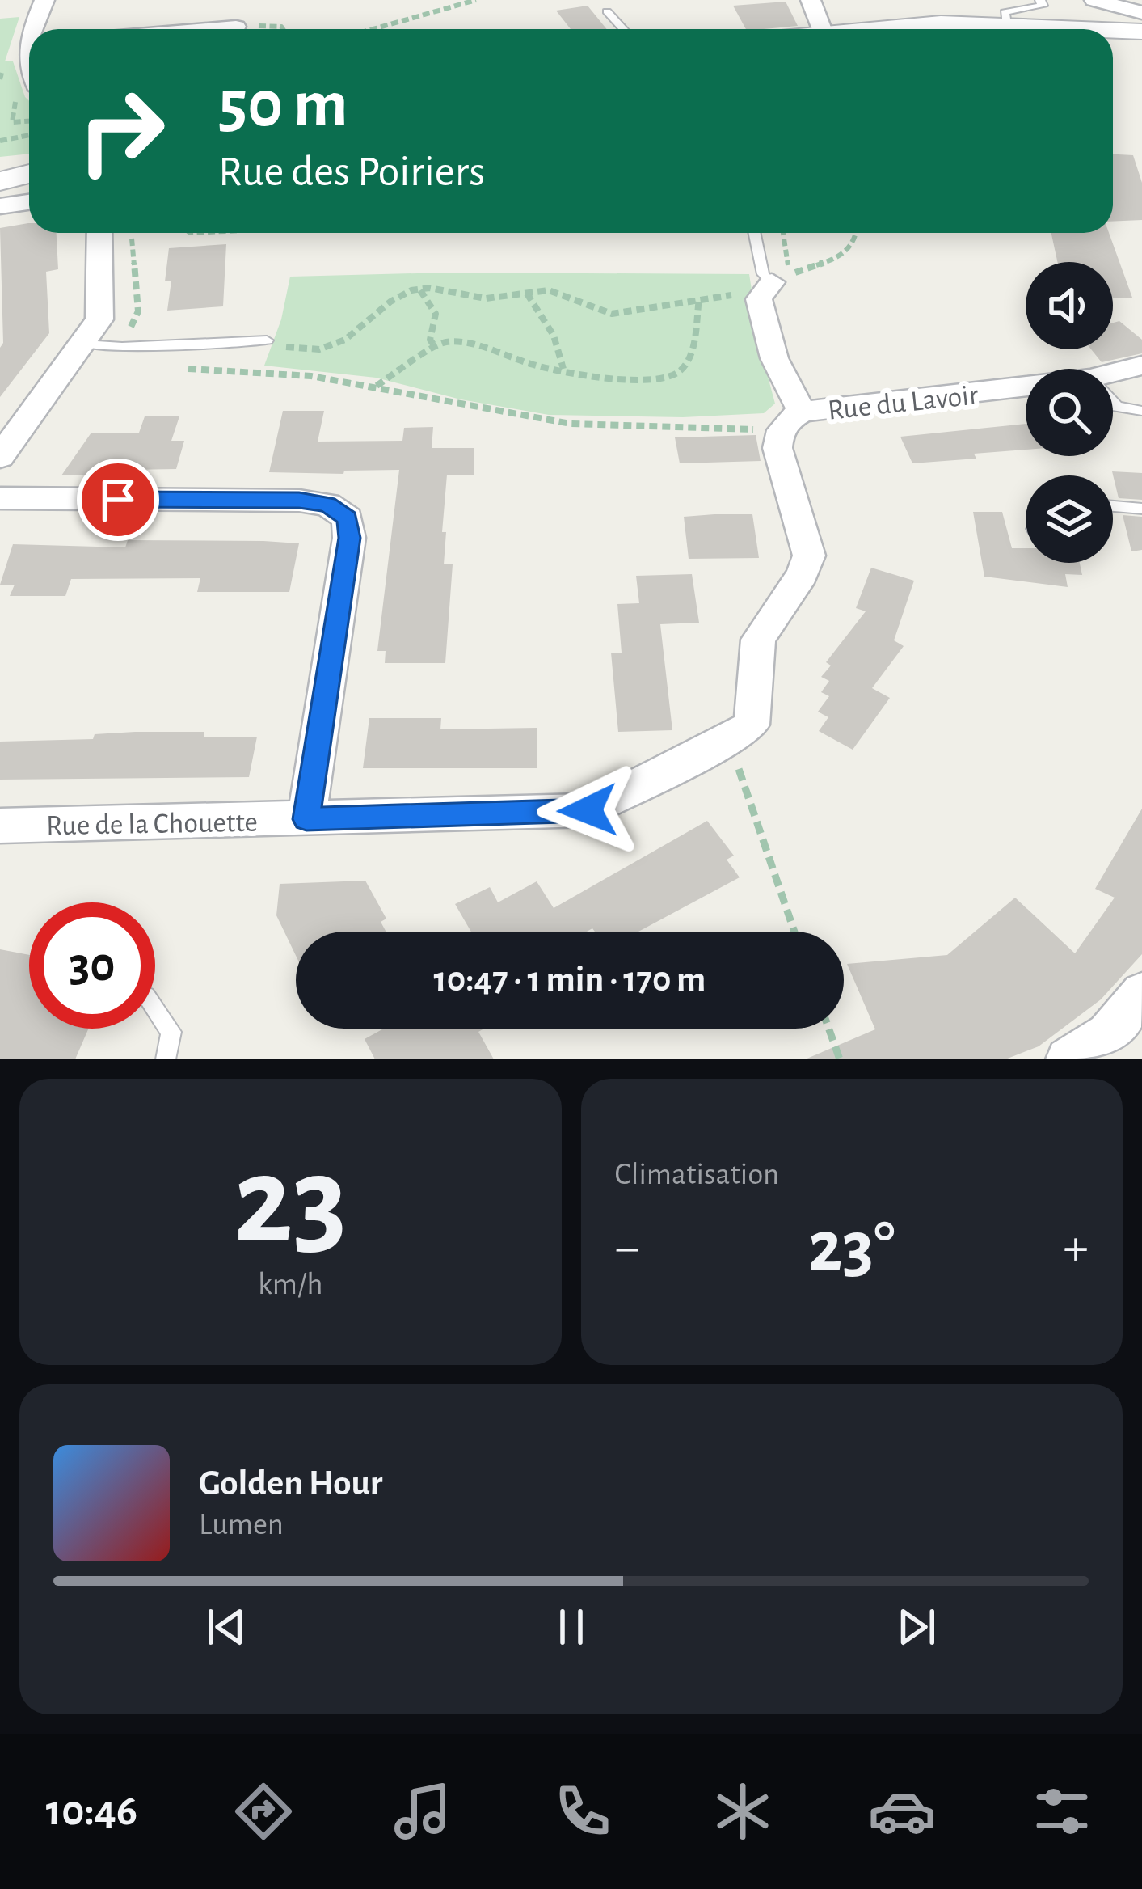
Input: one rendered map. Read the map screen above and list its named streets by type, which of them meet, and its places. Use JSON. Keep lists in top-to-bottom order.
{
  "streets": {
    "street": ["Rue du Lavoir", "Rue de la Chouette"]
  },
  "crossings": [
    ["Rue du Lavoir", "Rue de la Chouette"]
  ],
  "page": {
    "turn": ["50 m", "Rue des Poiriers"],
    "limit": "30",
    "trip": "10:47 · 1 min · 170 m",
    "tile": [
      ["23", "km/h"],
      "Climatisation"
    ],
    "heat": ["−", "23°", "+"],
    "song": ["Golden Hour", "Lumen"],
    "tabs": "10:46"
  }
}
